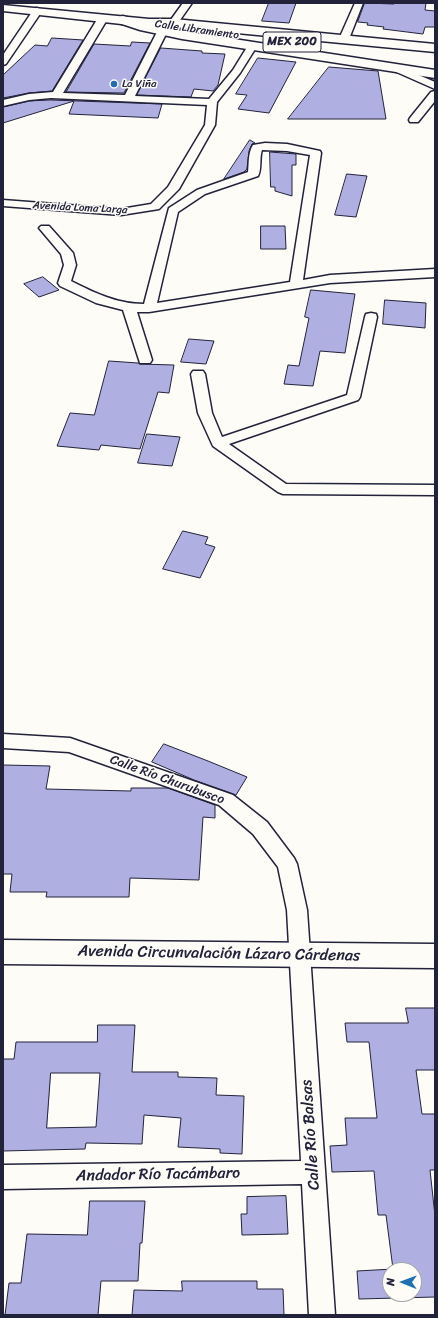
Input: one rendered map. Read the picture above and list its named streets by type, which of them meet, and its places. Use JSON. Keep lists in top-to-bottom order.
{
  "streets": {
    "main road": ["Calle Libramiento", "MEX 200", "Avenida Circunvalación Lázaro Cárdenas"],
    "street": [
      "Avenida Loma Larga",
      "Calle Río Churubusco",
      "Calle Río Balsas",
      "Andador Río Tacámbaro"
    ]
  },
  "crossings": [
    ["Calle Libramiento", "MEX 200"],
    ["Calle Río Churubusco", "Avenida Circunvalación Lázaro Cárdenas"],
    ["Calle Río Churubusco", "Calle Río Balsas"],
    ["Avenida Circunvalación Lázaro Cárdenas", "Calle Río Balsas"],
    ["Calle Río Balsas", "Andador Río Tacámbaro"]
  ],
  "places": ["La Viña"],
  "north": "left"
}
